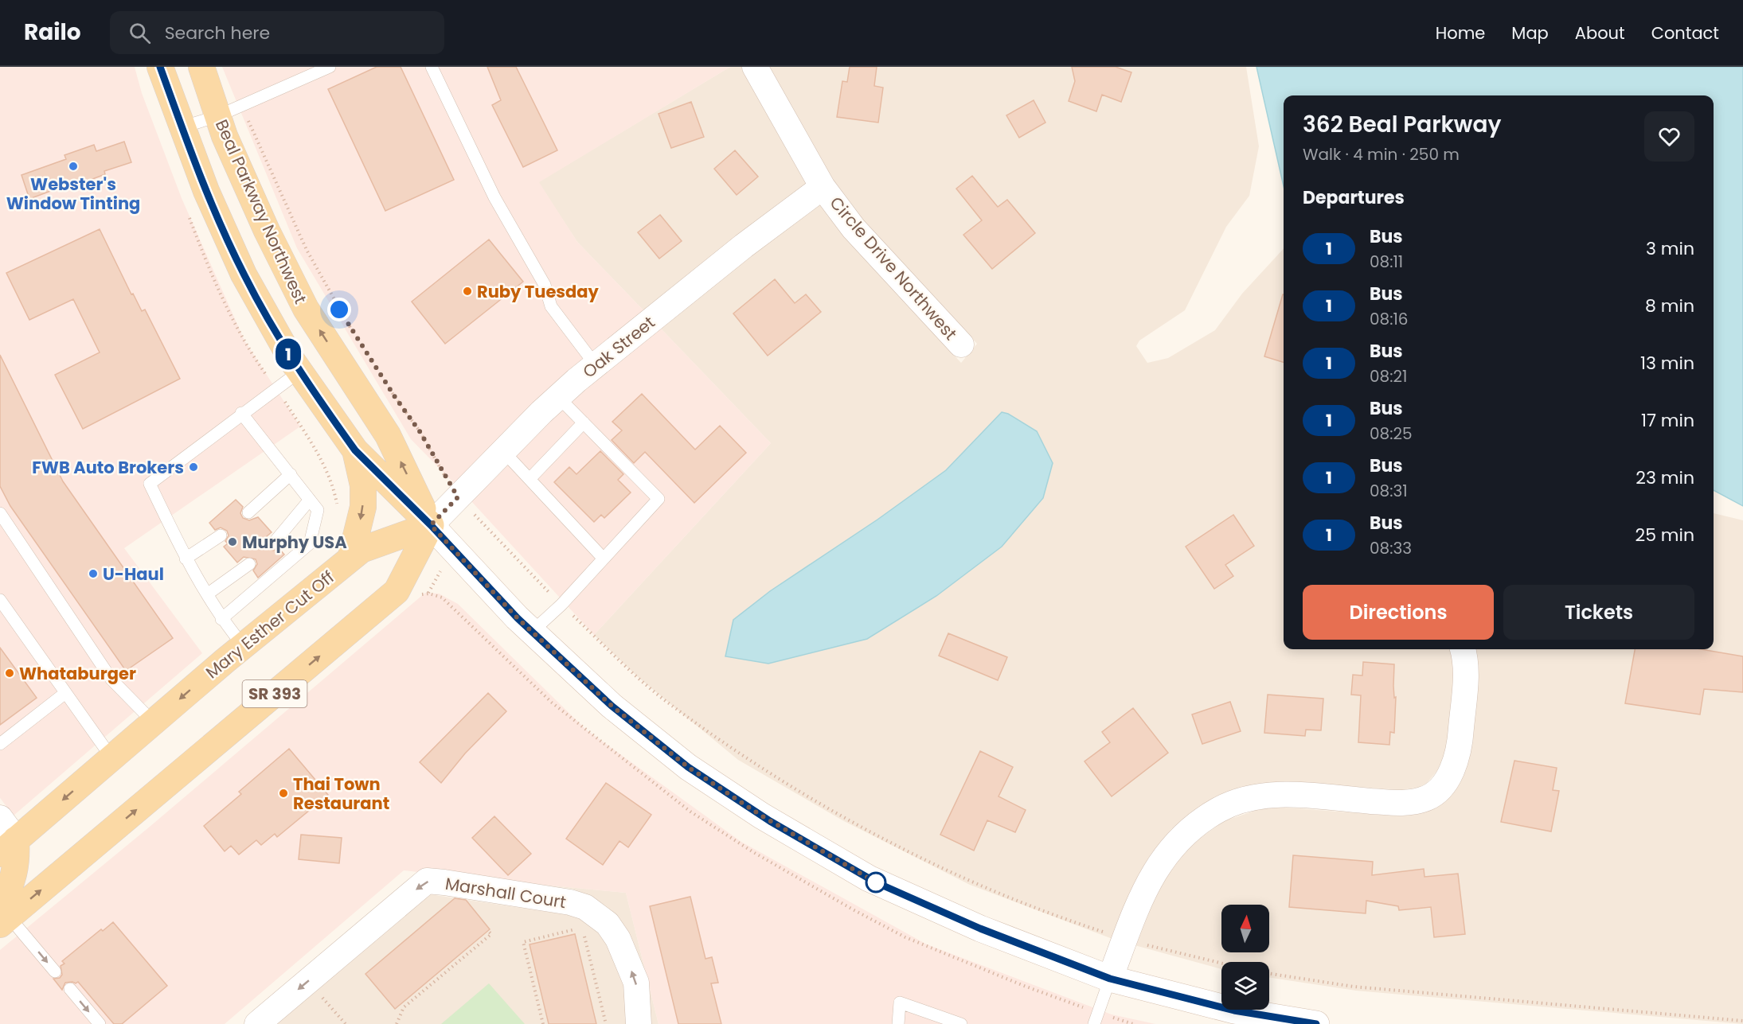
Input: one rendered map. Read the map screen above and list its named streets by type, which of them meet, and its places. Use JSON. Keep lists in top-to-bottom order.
{
  "streets": {
    "main road": ["Beal Parkway Northwest", "Mary Esther Cut Off", "SR 393"],
    "street": ["Circle Drive Northwest", "Oak Street", "Marshall Court"]
  },
  "crossings": [
    ["Beal Parkway Northwest", "Oak Street"],
    ["Beal Parkway Northwest", "Mary Esther Cut Off"],
    ["Beal Parkway Northwest", "SR 393"],
    ["Circle Drive Northwest", "Oak Street"],
    ["Oak Street", "Mary Esther Cut Off"],
    ["Oak Street", "SR 393"],
    ["Mary Esther Cut Off", "SR 393"]
  ],
  "places": [
    "Webster's Window Tinting",
    "Ruby Tuesday",
    "FWB Auto Brokers",
    "Murphy USA",
    "U-Haul",
    "Whataburger",
    "Thai Town Restaurant"
  ],
  "lines": ["bus line 1"],
  "north": "top",
  "page": {
    "header": "Railo",
    "search": "Search here",
    "nav": [
      "Home",
      "Map",
      "About",
      "Contact"
    ],
    "on_map": "1",
    "heading": [
      ["362 Beal Parkway", "Walk · 4 min · 250 m"],
      "Departures"
    ],
    "list": [
      {
        "mark": "1",
        "name": "Bus",
        "note": "08:11",
        "value": "3 min"
      },
      {
        "mark": "1",
        "name": "Bus",
        "note": "08:16",
        "value": "8 min"
      },
      {
        "mark": "1",
        "name": "Bus",
        "note": "08:21",
        "value": "13 min"
      },
      {
        "mark": "1",
        "name": "Bus",
        "note": "08:25",
        "value": "17 min"
      },
      {
        "mark": "1",
        "name": "Bus",
        "note": "08:31",
        "value": "23 min"
      },
      {
        "mark": "1",
        "name": "Bus",
        "note": "08:33",
        "value": "25 min"
      }
    ],
    "buttons": ["Directions", "Tickets"]
  }
}
